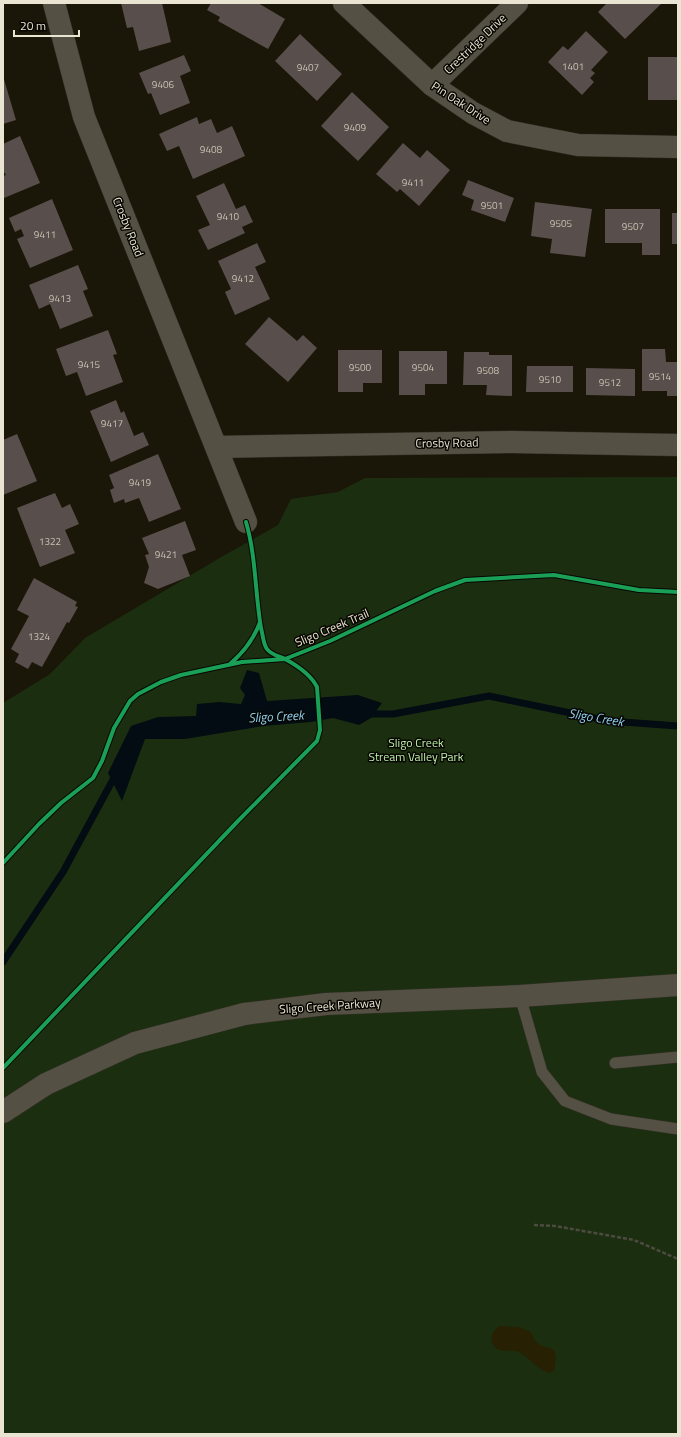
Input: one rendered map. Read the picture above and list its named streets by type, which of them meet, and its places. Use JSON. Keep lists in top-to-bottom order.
{
  "streets": {
    "street": [
      "Crestridge Drive",
      "Pin Oak Drive",
      "Crosby Road",
      "Sligo Creek Parkway"
    ],
    "cycle path": ["Sligo Creek Trail"]
  },
  "crossings": [
    ["Crestridge Drive", "Pin Oak Drive"]
  ],
  "water": ["Sligo Creek"],
  "parks": ["Sligo Creek Stream Valley Park"],
  "house_numbers": [
    "1401",
    "9407",
    "9406",
    "9409",
    "9408",
    "9411",
    "9501",
    "9410",
    "9505",
    "9507",
    "9411",
    "9412",
    "9413",
    "9415",
    "9500",
    "9504",
    "9508",
    "9514",
    "9510",
    "9512",
    "9417",
    "9419",
    "1322",
    "9421",
    "1324"
  ],
  "scale_bar": "20 m"
}
